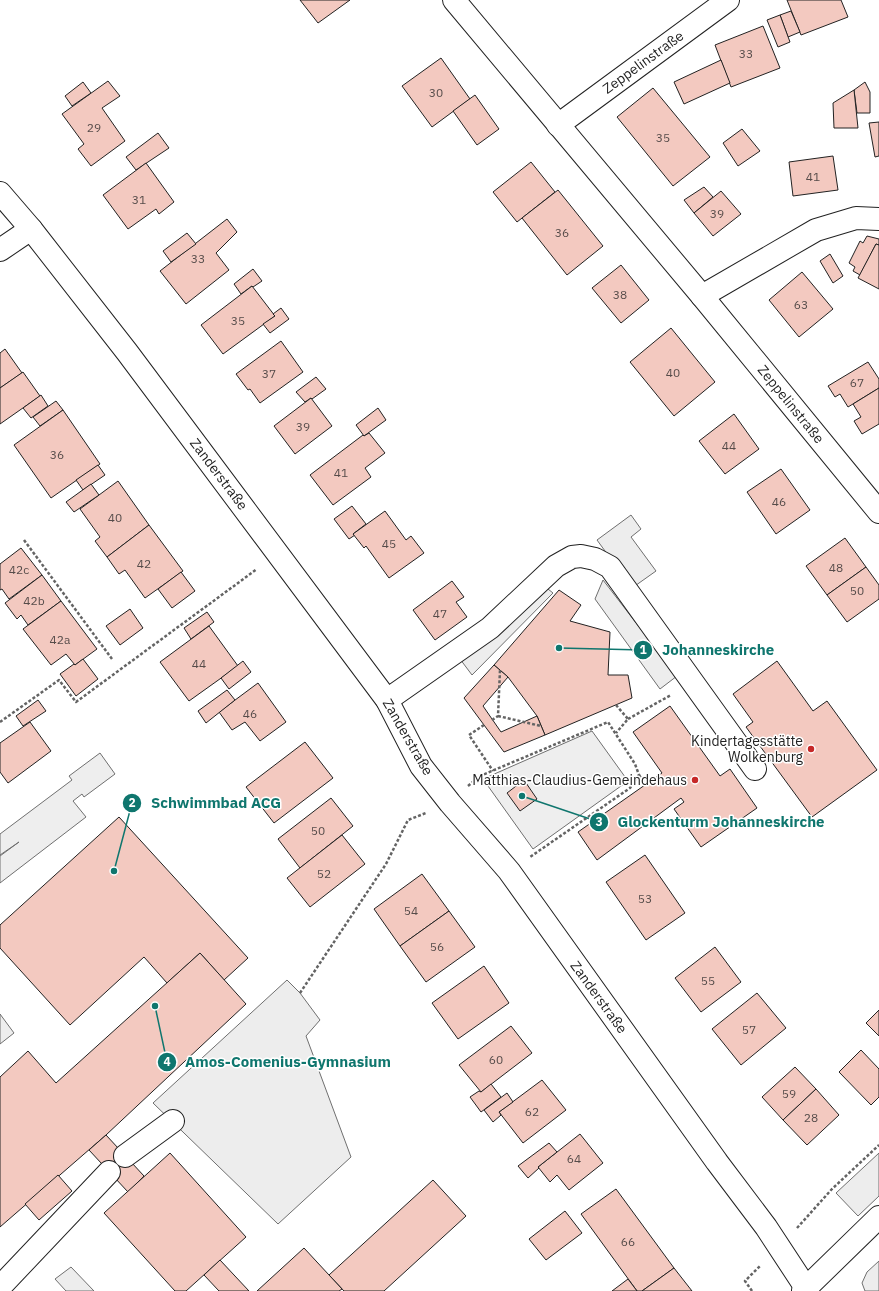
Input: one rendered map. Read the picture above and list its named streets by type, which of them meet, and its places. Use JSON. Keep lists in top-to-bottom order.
{
  "streets": {
    "street": ["Zeppelinstraße", "Zanderstraße"]
  },
  "places": [
    "Johanneskirche",
    "Kindertagesstätte Wolkenburg",
    "Matthias-Claudius-Gemeindehaus",
    "Glockenturm Johanneskirche",
    "Schwimmbad ACG",
    "Amos-Comenius-Gymnasium"
  ],
  "house_numbers": [
    "33",
    "30",
    "29",
    "35",
    "41",
    "31",
    "39",
    "36",
    "33",
    "38",
    "63",
    "35",
    "40",
    "37",
    "67",
    "39",
    "44",
    "36",
    "41",
    "46",
    "40",
    "45",
    "42",
    "48",
    "42c",
    "50",
    "42b",
    "47",
    "42a",
    "44",
    "46",
    "50",
    "52",
    "53",
    "54",
    "56",
    "55",
    "57",
    "60",
    "59",
    "62",
    "28",
    "64",
    "66"
  ]
}
